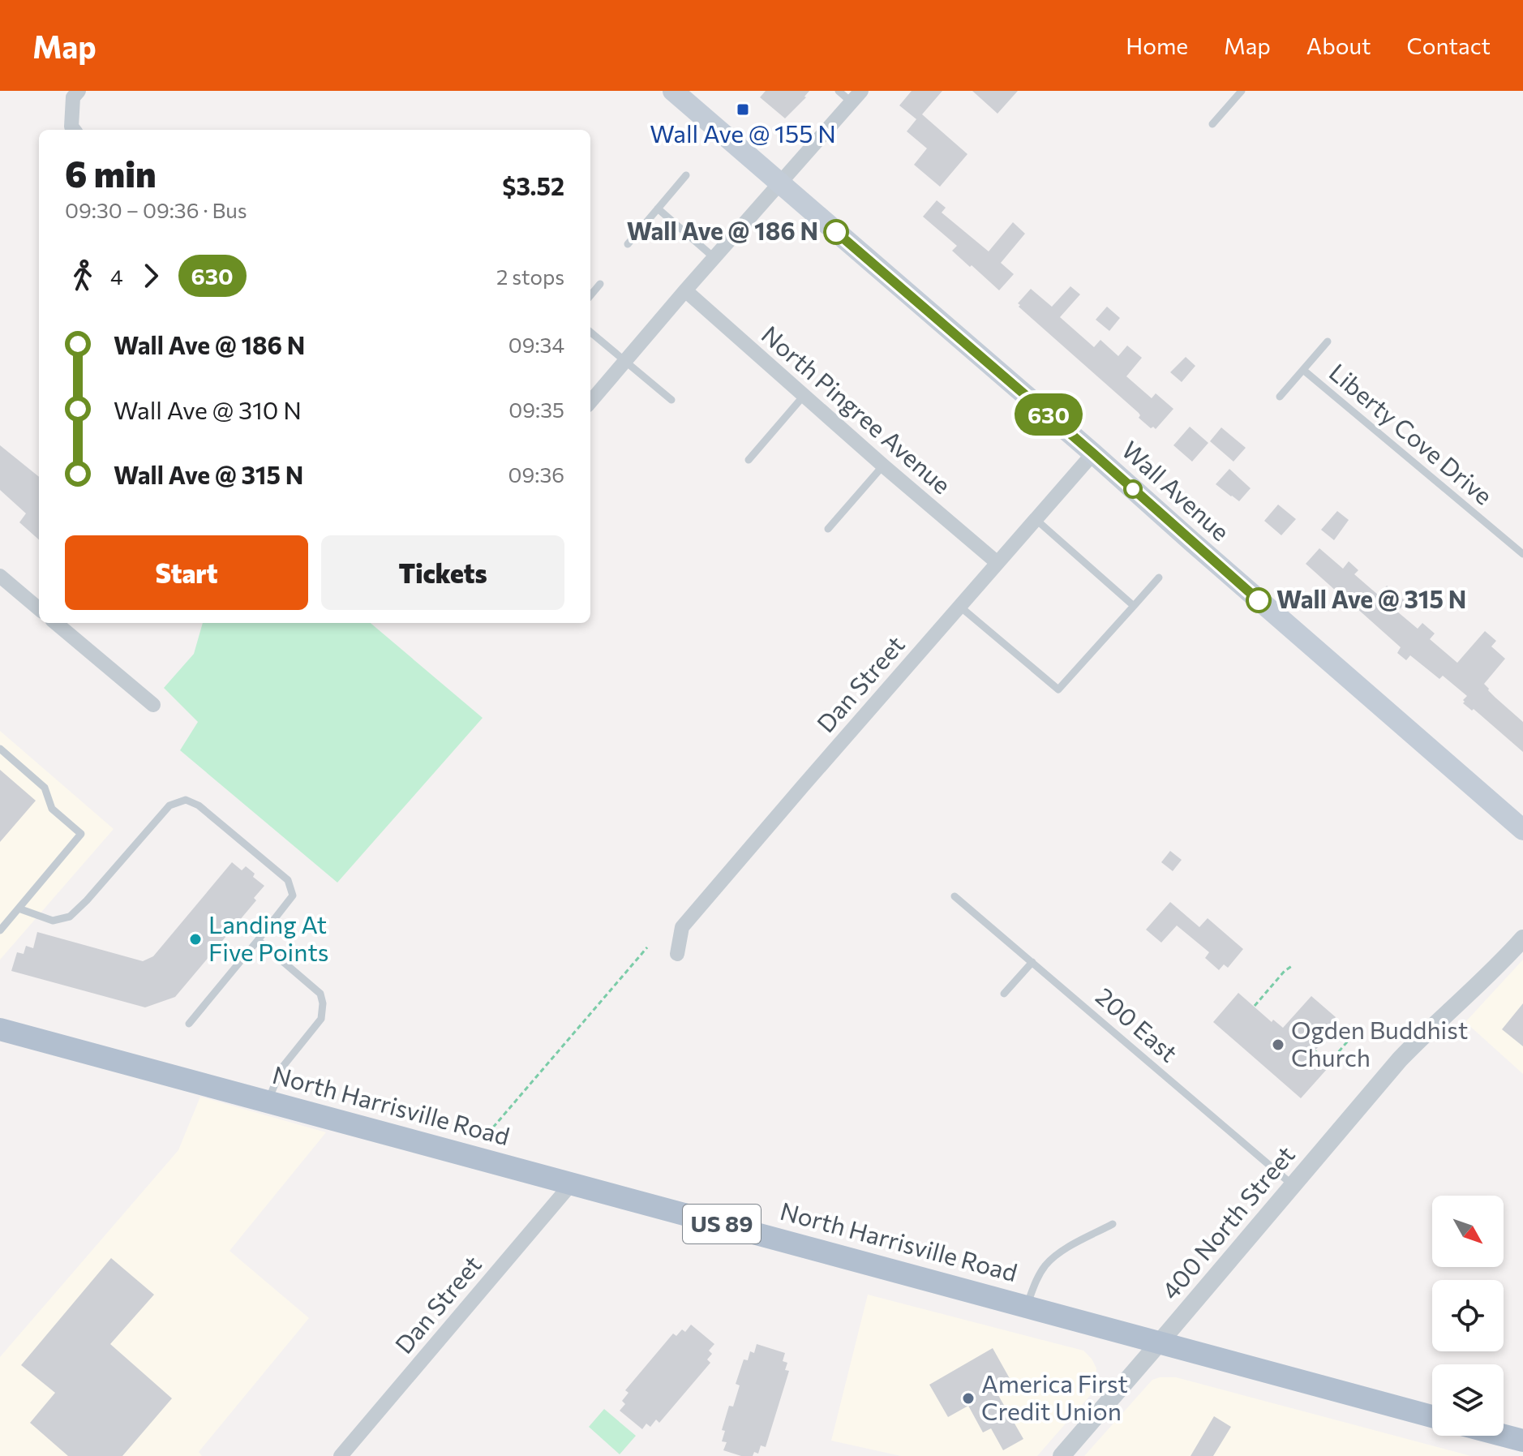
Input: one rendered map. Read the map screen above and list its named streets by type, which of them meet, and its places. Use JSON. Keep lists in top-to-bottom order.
{
  "streets": {
    "main road": ["Wall Avenue", "North Harrisville Road", "US 89"],
    "street": ["North Pingree Avenue", "Dan Street", "400 North Street"],
    "lane": ["Liberty Cove Drive", "200 East"]
  },
  "crossings": [
    ["North Pingree Avenue", "Dan Street"],
    ["Wall Avenue", "Dan Street"],
    ["Dan Street", "North Harrisville Road"],
    ["200 East", "400 North Street"],
    ["North Harrisville Road", "400 North Street"]
  ],
  "places": {
    "transit": ["Wall Ave @ 155 N"],
    "other": [
      "Wall Ave @ 186 N",
      "Wall Ave @ 315 N",
      "Landing At Five Points",
      "Ogden Buddhist Church",
      "America First Credit Union"
    ]
  },
  "lines": ["bus line 630"],
  "north": "bottom right",
  "page": {
    "header": "Map",
    "nav": [
      "Home",
      "Map",
      "About",
      "Contact"
    ],
    "on_map": "630",
    "heading": ["6 min", "09:30 – 09:36 · Bus", "$3.52"],
    "legs": ["4", "630", "2 stops"],
    "list": [
      {
        "name": "Wall Ave @ 186 N",
        "value": "09:34"
      },
      {
        "name": "Wall Ave @ 310 N",
        "value": "09:35"
      },
      {
        "name": "Wall Ave @ 315 N",
        "value": "09:36"
      }
    ],
    "buttons": ["Start", "Tickets"]
  }
}
